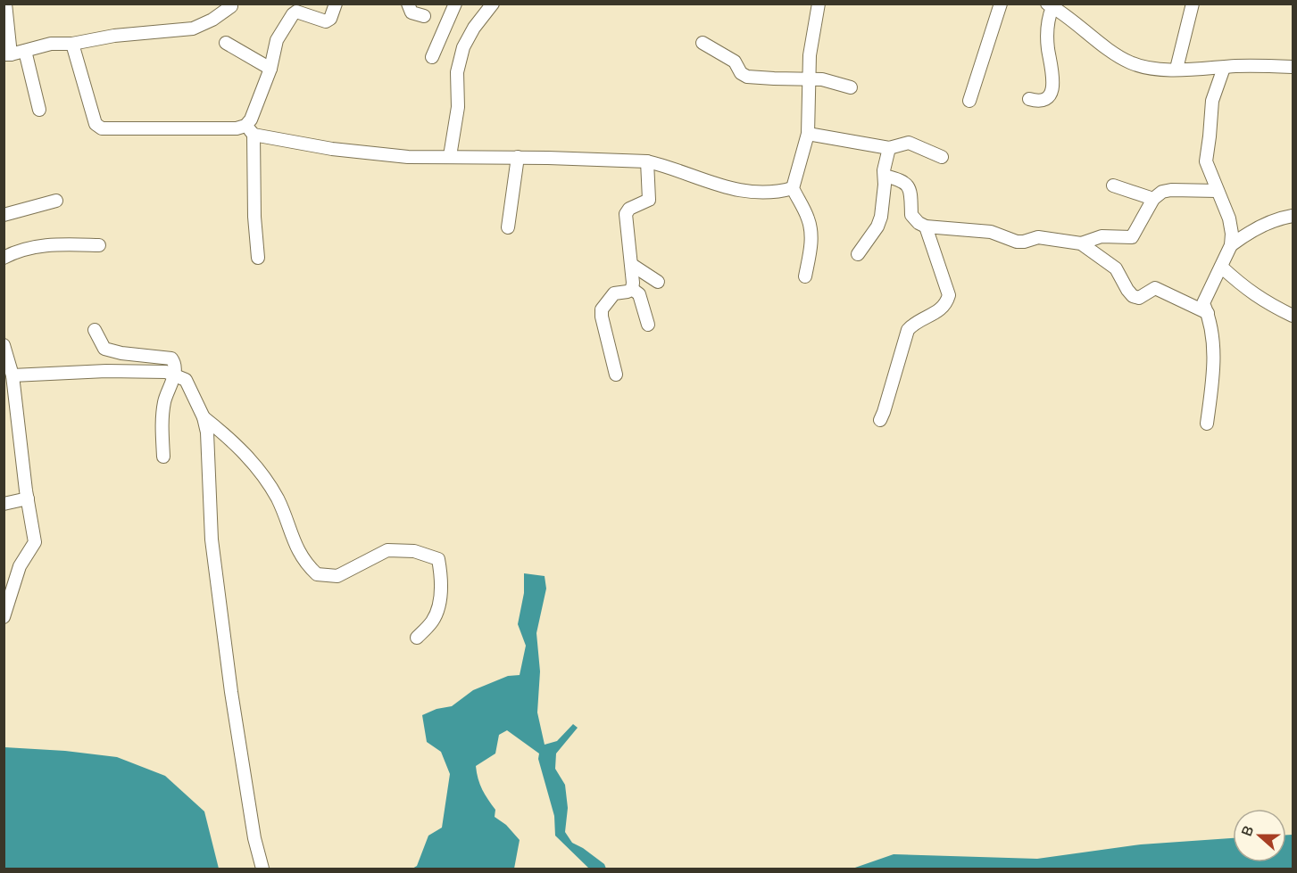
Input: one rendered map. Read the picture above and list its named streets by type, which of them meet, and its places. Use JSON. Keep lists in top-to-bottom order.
{
  "north": "left"
}
